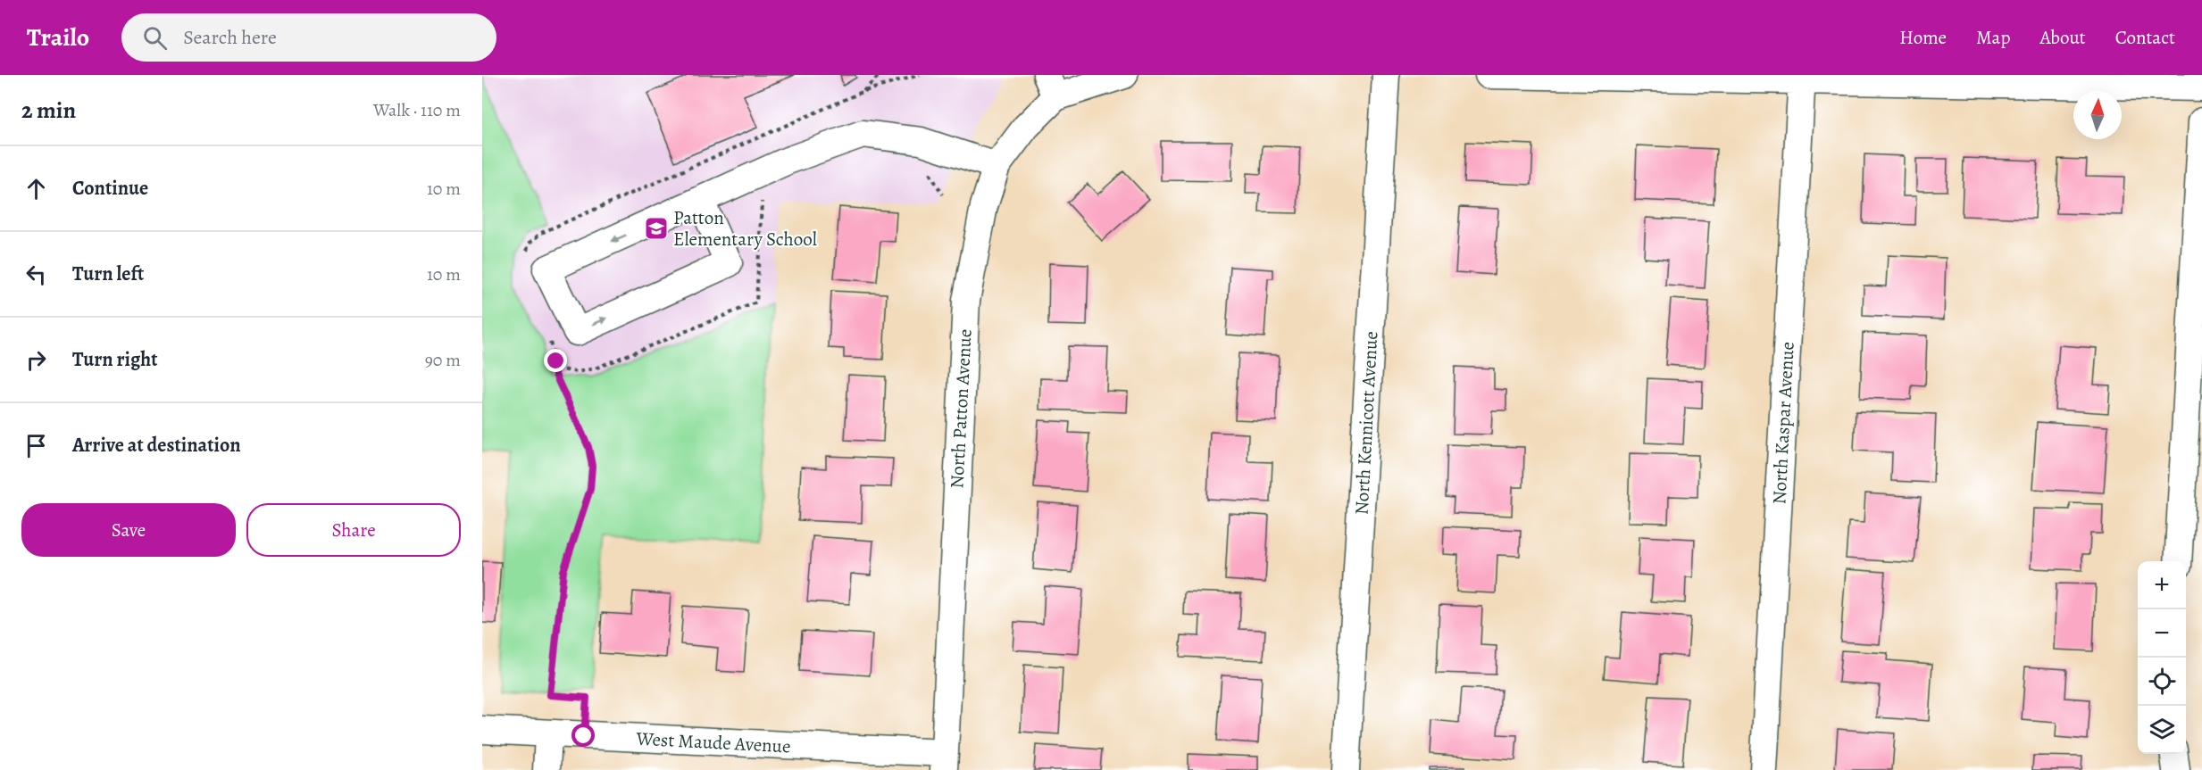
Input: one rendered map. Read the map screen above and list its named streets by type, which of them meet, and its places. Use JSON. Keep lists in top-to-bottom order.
{
  "streets": {
    "street": [
      "North Patton Avenue",
      "North Kennicott Avenue",
      "North Kaspar Avenue",
      "West Maude Avenue"
    ]
  },
  "crossings": [
    ["North Patton Avenue", "West Maude Avenue"]
  ],
  "places": {
    "school or university": ["Patton Elementary School"]
  },
  "north": "top",
  "page": {
    "header": "Trailo",
    "search": "Search here",
    "nav": [
      "Home",
      "Map",
      "About",
      "Contact"
    ],
    "heading": ["2 min", "Walk · 110 m"],
    "list": [
      ["Continue", "10 m"],
      ["Turn left", "10 m"],
      ["Turn right", "90 m"],
      "Arrive at destination"
    ],
    "buttons": ["Save", "Share"],
    "map_buttons": ["+", "−"]
  }
}
